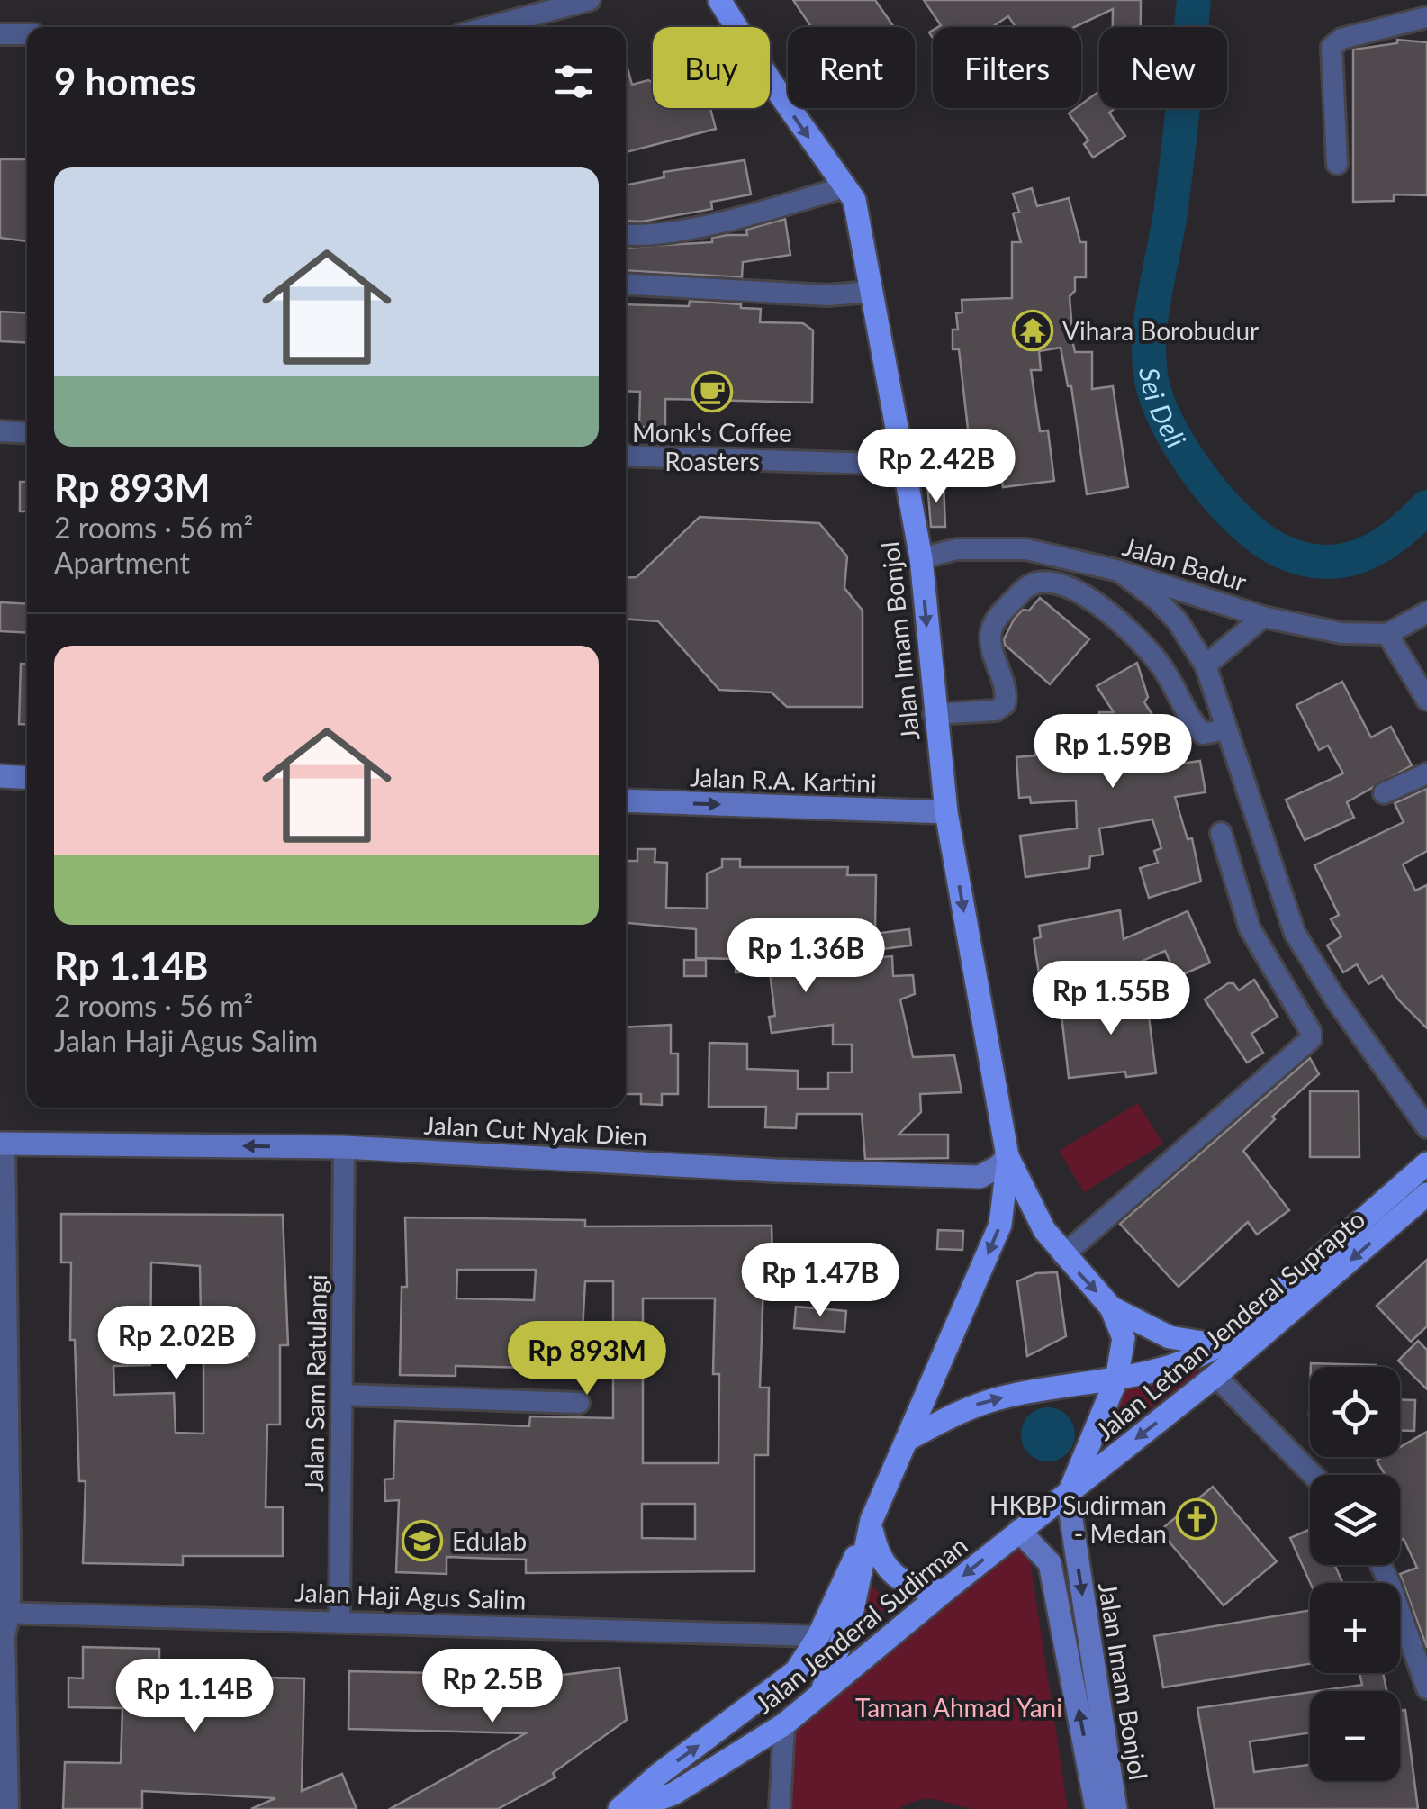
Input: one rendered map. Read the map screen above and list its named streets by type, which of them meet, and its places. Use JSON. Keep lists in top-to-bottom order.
{
  "streets": {
    "main road": ["Jalan Imam Bonjol", "Jalan Letnan Jenderal Suprapto", "Jalan Jenderal Sudirman"],
    "street": [
      "Jalan Badur",
      "Jalan R.A. Kartini",
      "Jalan Cut Nyak Dien",
      "Jalan Sam Ratulangi",
      "Jalan Haji Agus Salim"
    ]
  },
  "crossings": [
    ["Jalan Badur", "Jalan Imam Bonjol"],
    ["Jalan Imam Bonjol", "Jalan R.A. Kartini"],
    ["Jalan Imam Bonjol", "Jalan Cut Nyak Dien"],
    ["Jalan Imam Bonjol", "Jalan Letnan Jenderal Suprapto"],
    ["Jalan Imam Bonjol", "Jalan Jenderal Sudirman"],
    ["Jalan Cut Nyak Dien", "Jalan Sam Ratulangi"],
    ["Jalan Letnan Jenderal Suprapto", "Jalan Jenderal Sudirman"],
    ["Jalan Sam Ratulangi", "Jalan Haji Agus Salim"],
    ["Jalan Haji Agus Salim", "Jalan Jenderal Sudirman"]
  ],
  "one_way": ["Jalan R.A. Kartini"],
  "water": ["Sei Deli"],
  "parks": ["Taman Ahmad Yani"],
  "places": {
    "temple": ["Vihara Borobudur"],
    "cafe": ["Monk's Coffee Roasters"],
    "church": ["HKBP Sudirman - Medan"],
    "school or university": ["Edulab"]
  },
  "page": {
    "chip": [
      "Buy",
      "Rent",
      "Filters",
      "New"
    ],
    "heading": "9 homes",
    "list": [
      {
        "name": "Rp 893M",
        "note": "2 rooms · 56 m² · Apartment"
      },
      {
        "name": "Rp 1.14B",
        "note": "2 rooms · 56 m² · Jalan Haji Agus Salim"
      }
    ],
    "price": [
      "Rp 2.42B",
      "Rp 1.59B",
      "Rp 1.36B",
      "Rp 1.55B",
      "Rp 1.47B",
      "Rp 2.02B",
      "Rp 893M",
      "Rp 2.5B",
      "Rp 1.14B"
    ],
    "map_buttons": ["+", "−"]
  }
}
